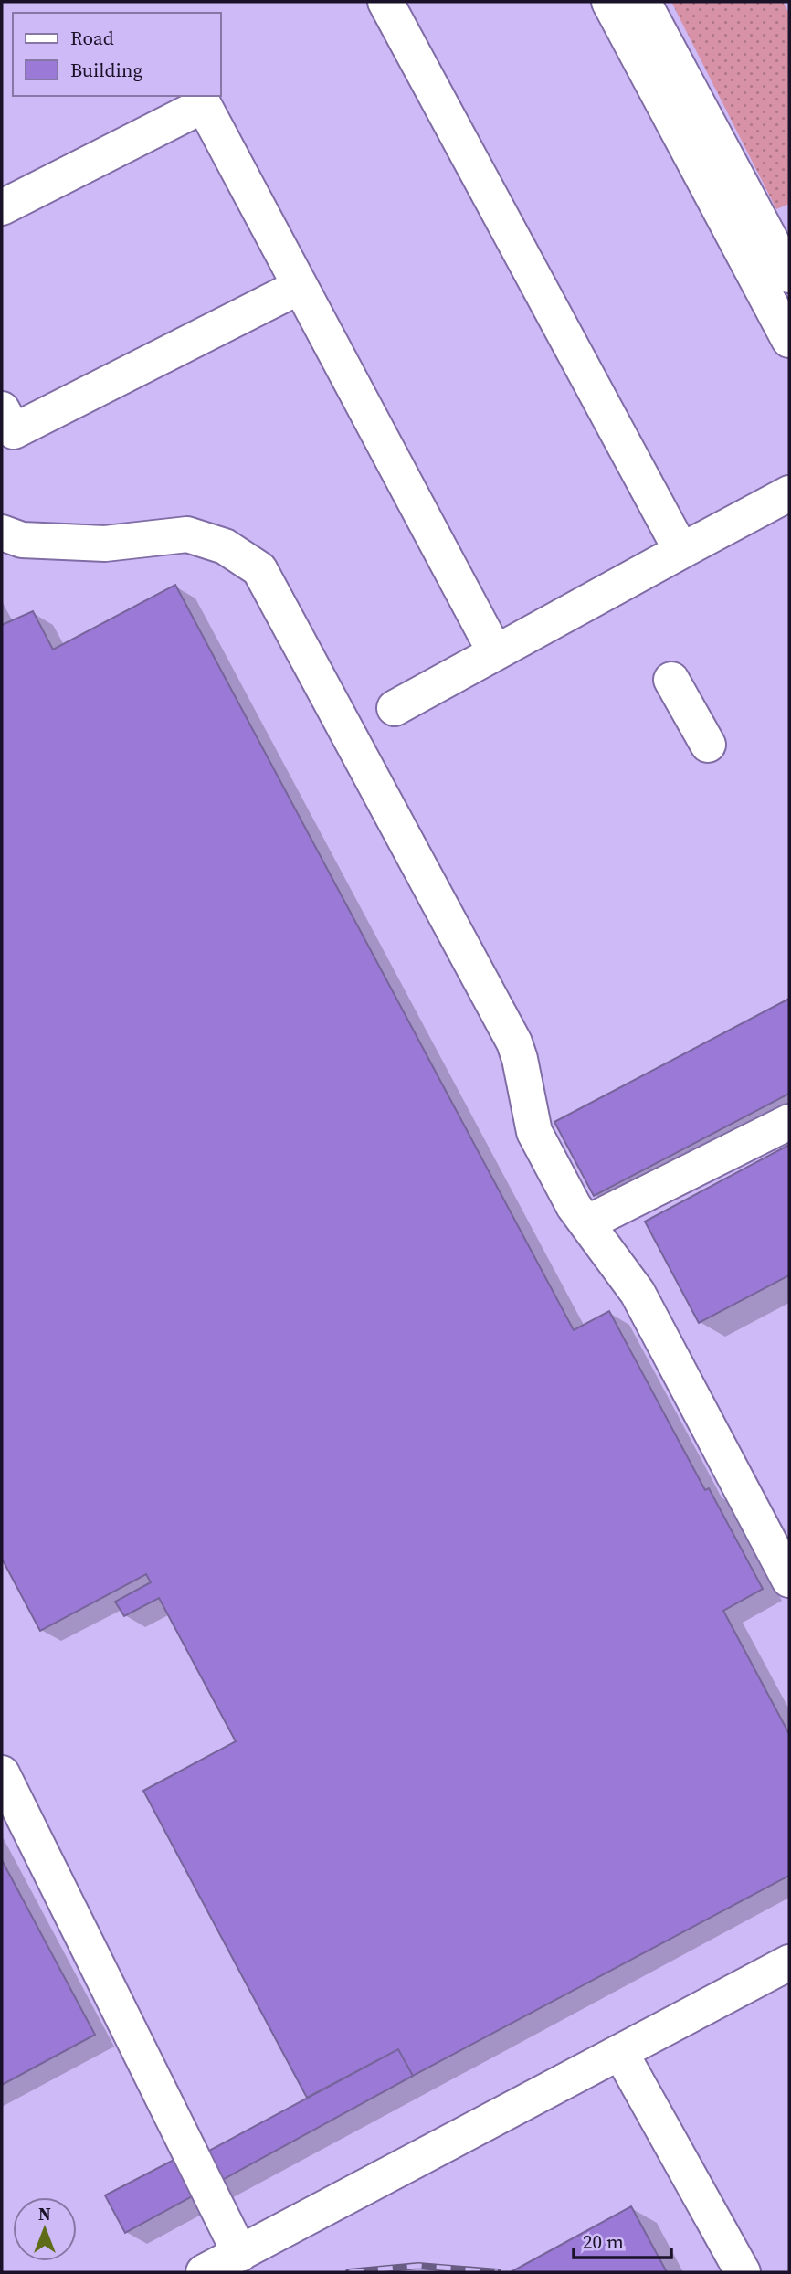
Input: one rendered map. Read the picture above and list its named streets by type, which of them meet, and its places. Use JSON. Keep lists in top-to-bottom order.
{
  "legend": ["Road", "Building"],
  "scale_bar": "20 m",
  "north": "top"
}
